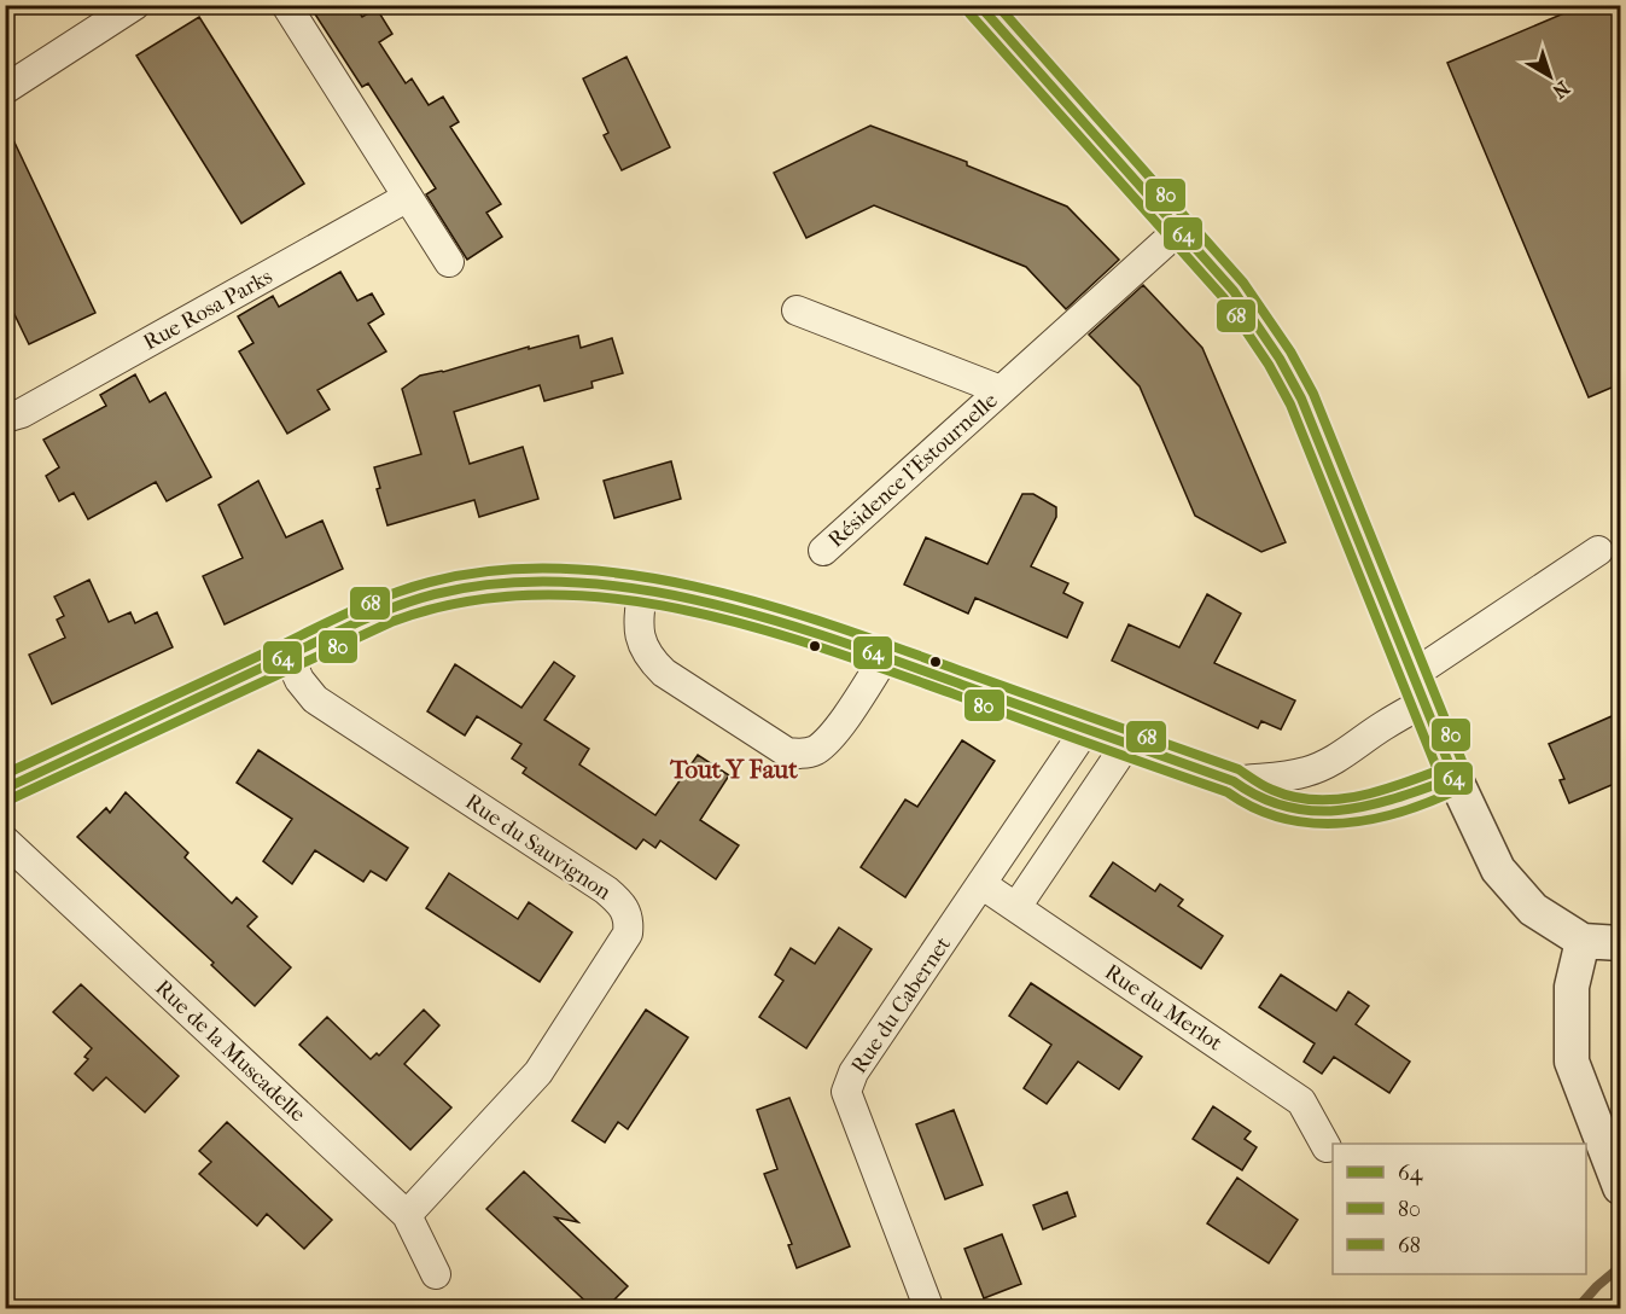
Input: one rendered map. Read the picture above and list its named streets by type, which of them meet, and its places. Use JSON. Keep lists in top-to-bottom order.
{
  "streets": {
    "street": [
      "Rue Rosa Parks",
      "Résidence l'Estournelle",
      "Rue du Sauvignon",
      "Rue du Cabernet",
      "Rue du Merlot",
      "Rue de la Muscadelle"
    ]
  },
  "crossings": [
    ["Rue du Sauvignon", "Rue de la Muscadelle"],
    ["Rue du Cabernet", "Rue du Merlot"]
  ],
  "districts": ["Tout Y Faut"],
  "lines": ["transit line 64", "transit line 80", "transit line 68"],
  "legend": ["64", "80", "68"],
  "north": "bottom right"
}
